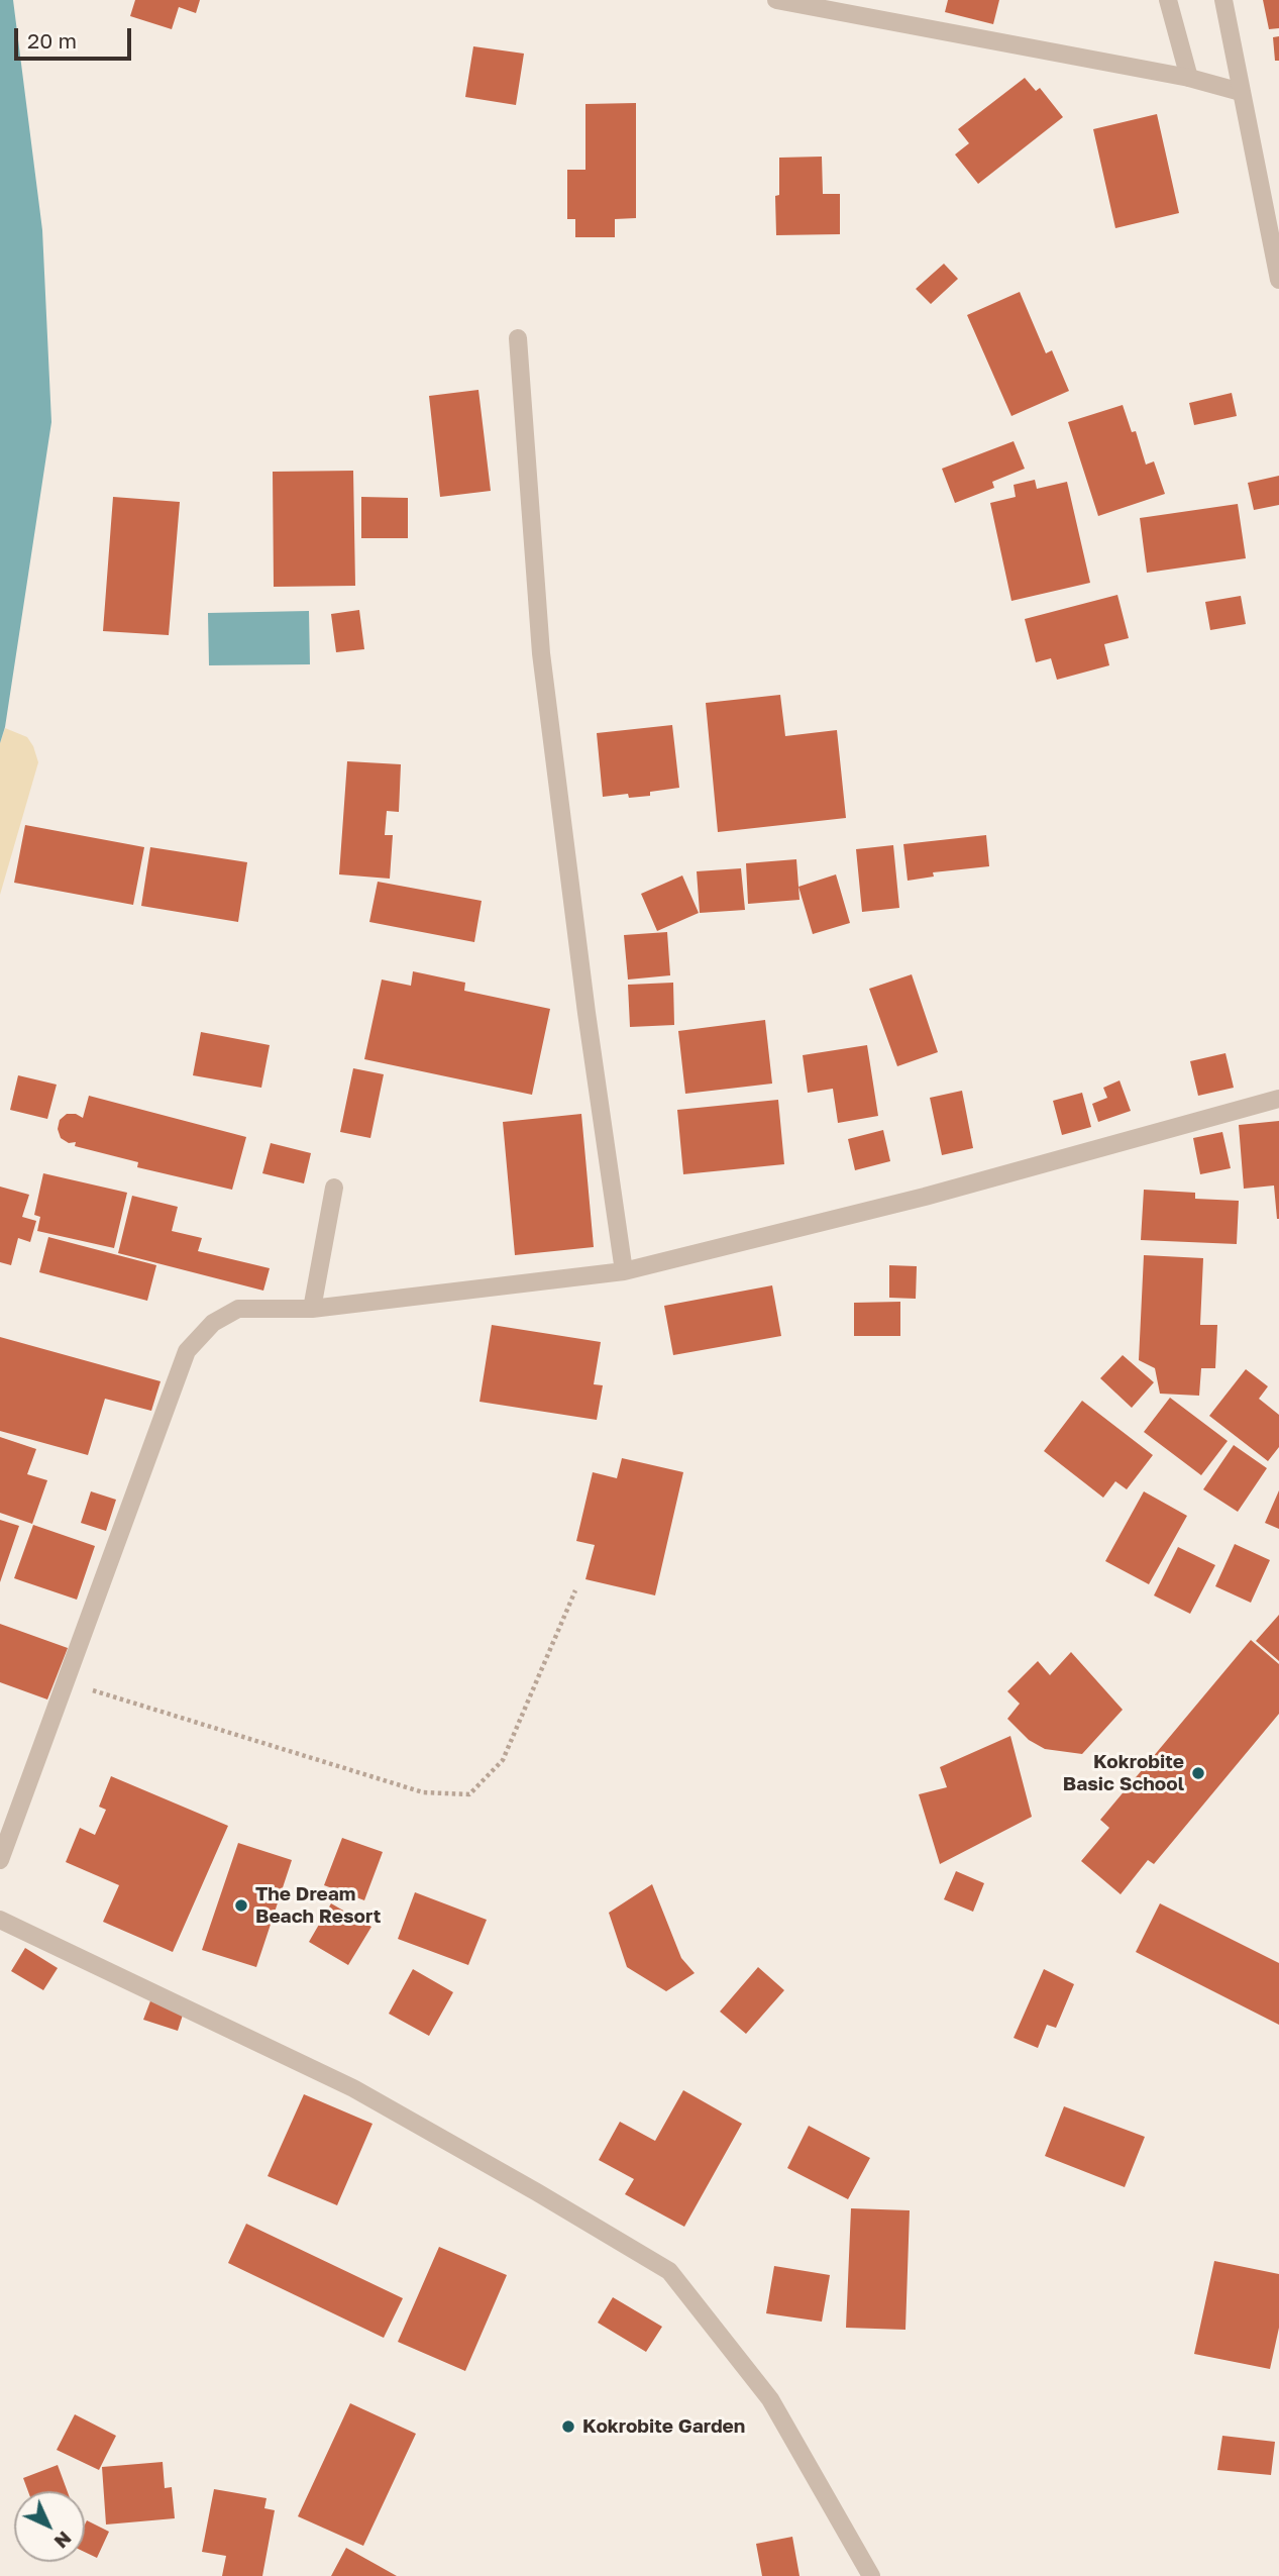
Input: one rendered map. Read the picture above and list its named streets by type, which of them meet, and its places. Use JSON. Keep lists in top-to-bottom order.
{
  "places": ["Kokrobite Basic School", "The Dream Beach Resort", "Kokrobite Garden"],
  "scale_bar": "20 m",
  "north": "bottom right"
}
